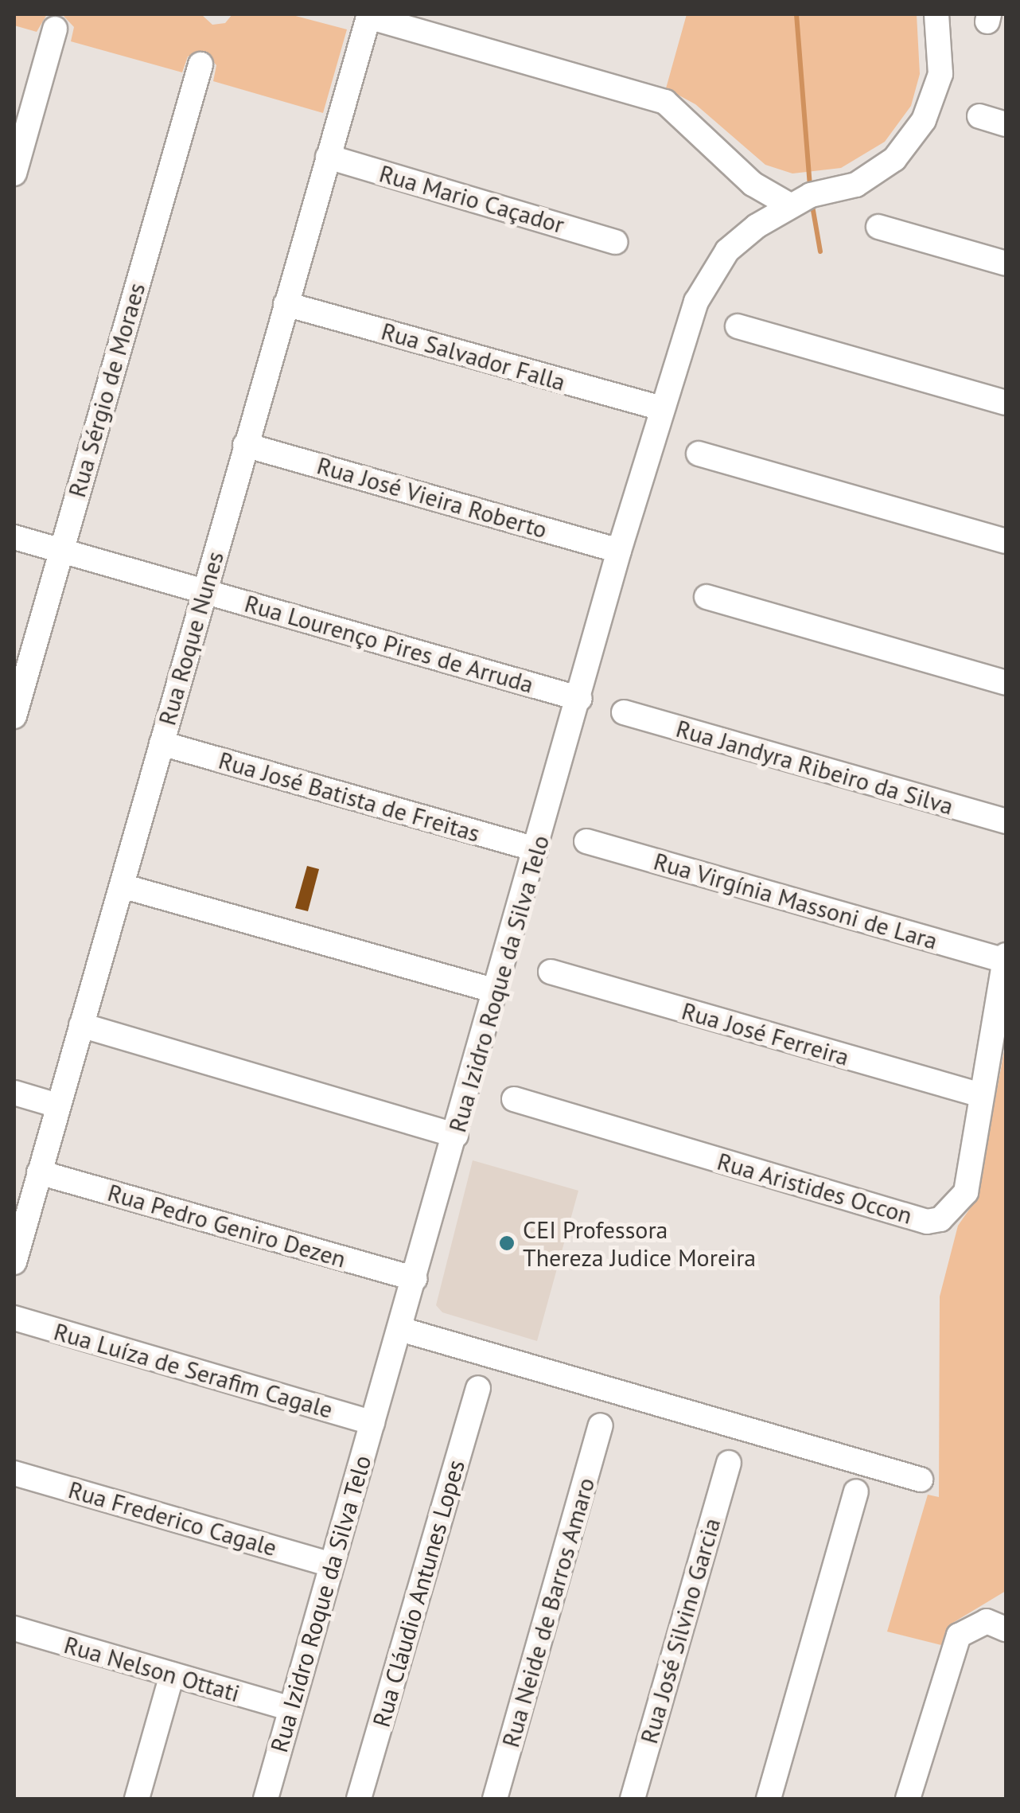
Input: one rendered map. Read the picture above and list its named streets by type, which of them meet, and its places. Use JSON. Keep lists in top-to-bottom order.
{
  "streets": {
    "street": [
      "Rua Mario Caçador",
      "Rua Salvador Falla",
      "Rua Sérgio de Moraes",
      "Rua José Vieira Roberto",
      "Rua Roque Nunes",
      "Rua Lourenço Pires de Arruda",
      "Rua Jandyra Ribeiro da Silva",
      "Rua José Batista de Freitas",
      "Rua Virgínia Massoni de Lara",
      "Rua Izidro Roque da Silva Telo",
      "Rua José Ferreira",
      "Rua Aristides Occon",
      "Rua Pedro Geniro Dezen",
      "Rua Luíza de Serafim Cagale",
      "Rua Frederico Cagale",
      "Rua Cláudio Antunes Lopes",
      "Rua Neide de Barros Amaro",
      "Rua José Silvino Garcia",
      "Rua Nelson Ottati"
    ]
  },
  "crossings": [
    ["Rua Mario Caçador", "Rua Roque Nunes"],
    ["Rua Salvador Falla", "Rua Roque Nunes"],
    ["Rua Salvador Falla", "Rua Izidro Roque da Silva Telo"],
    ["Rua Sérgio de Moraes", "Rua Lourenço Pires de Arruda"],
    ["Rua José Vieira Roberto", "Rua Roque Nunes"],
    ["Rua José Vieira Roberto", "Rua Izidro Roque da Silva Telo"],
    ["Rua Roque Nunes", "Rua Lourenço Pires de Arruda"],
    ["Rua Roque Nunes", "Rua José Batista de Freitas"],
    ["Rua Roque Nunes", "Rua Pedro Geniro Dezen"],
    ["Rua Lourenço Pires de Arruda", "Rua Izidro Roque da Silva Telo"],
    ["Rua José Batista de Freitas", "Rua Izidro Roque da Silva Telo"],
    ["Rua Virgínia Massoni de Lara", "Rua Aristides Occon"],
    ["Rua Izidro Roque da Silva Telo", "Rua Pedro Geniro Dezen"],
    ["Rua Izidro Roque da Silva Telo", "Rua Luíza de Serafim Cagale"],
    ["Rua Izidro Roque da Silva Telo", "Rua Frederico Cagale"],
    ["Rua Izidro Roque da Silva Telo", "Rua Nelson Ottati"],
    ["Rua José Ferreira", "Rua Aristides Occon"]
  ],
  "places": ["CEI Professora Thereza Judice Moreira"]
}
